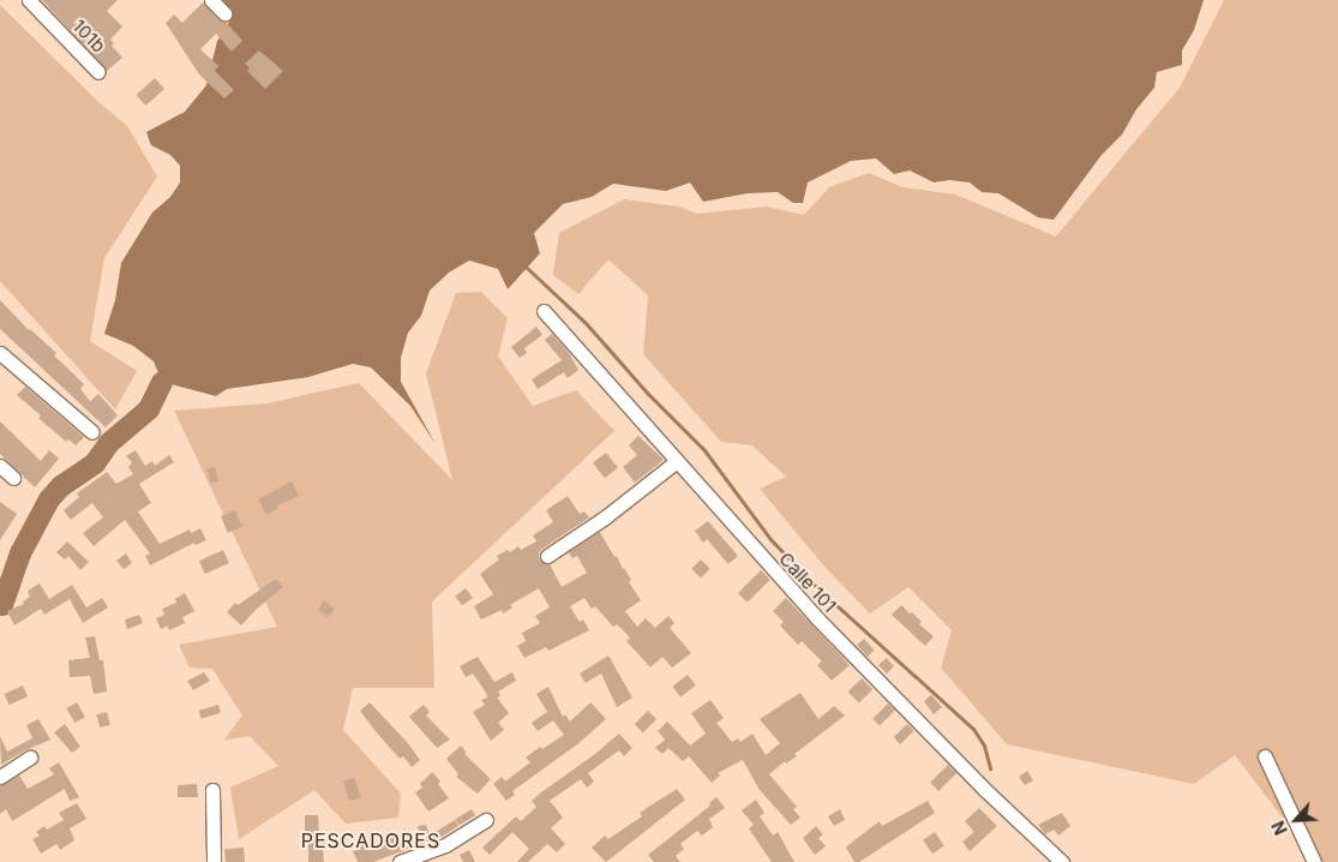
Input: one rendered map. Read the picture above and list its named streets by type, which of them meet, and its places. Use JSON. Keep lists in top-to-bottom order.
{
  "streets": {
    "street": ["101b", "Calle 101"]
  },
  "districts": ["PESCADORES"],
  "north": "bottom left"
}
